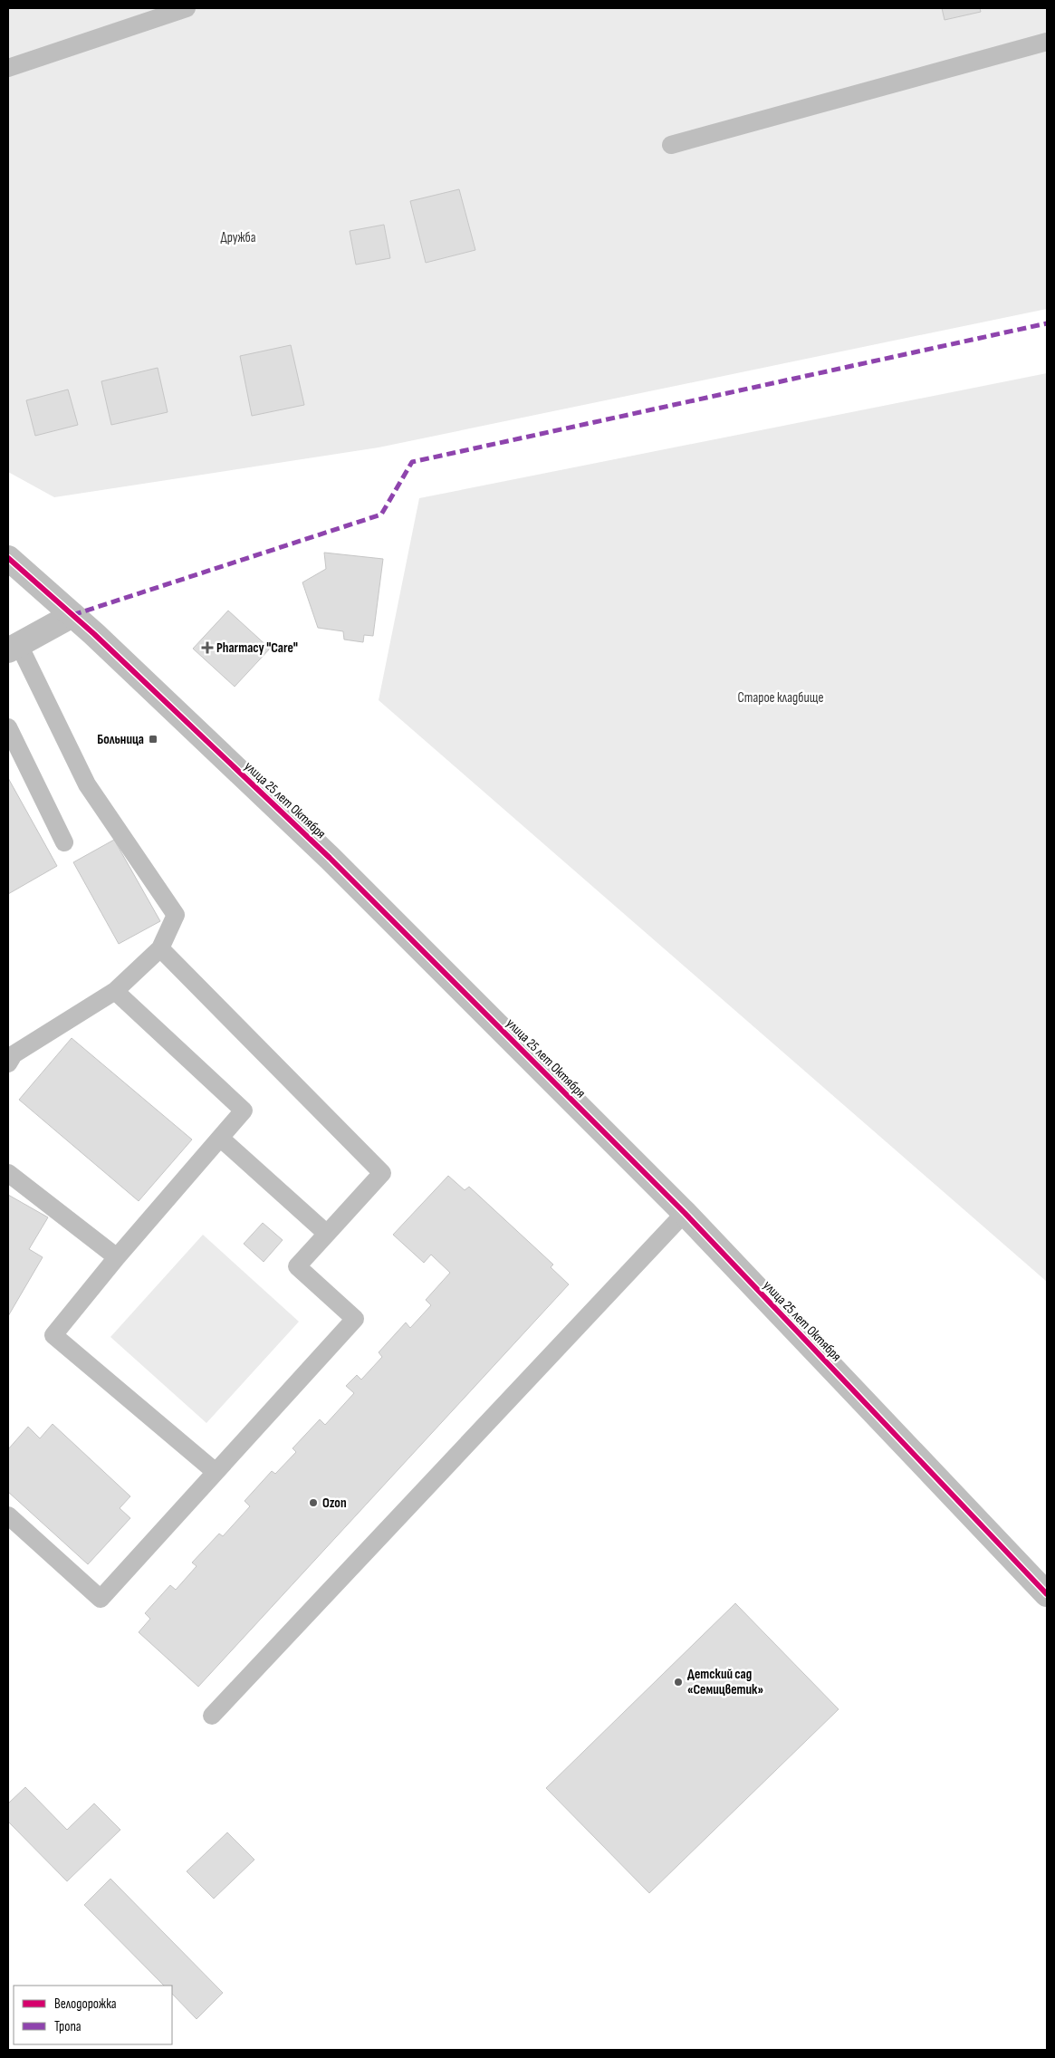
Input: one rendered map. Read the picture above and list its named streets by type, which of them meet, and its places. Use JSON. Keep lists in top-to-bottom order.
{
  "streets": {
    "street": ["улица 25 лет Октября"]
  },
  "parks": ["Дружба", "Старое кладбище"],
  "places": {
    "health": ["Pharmacy \"Care\""],
    "transit": ["Больница"],
    "other": ["Ozon", "Детский сад «Семицветик»"]
  },
  "legend": ["Велодорожка", "Тропа"]
}
